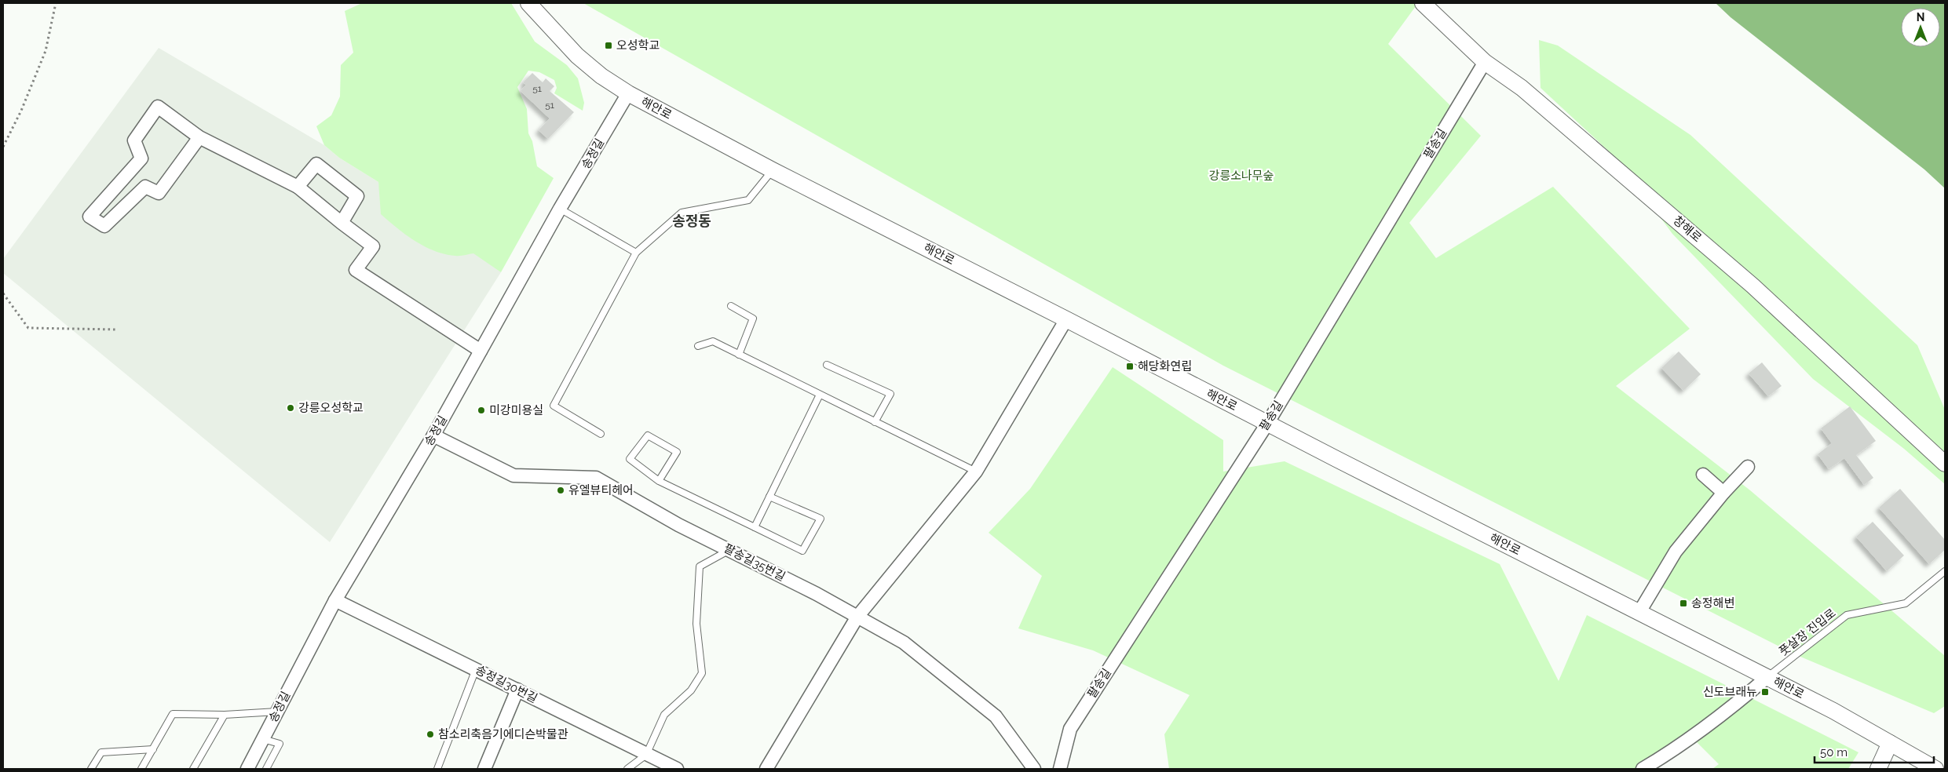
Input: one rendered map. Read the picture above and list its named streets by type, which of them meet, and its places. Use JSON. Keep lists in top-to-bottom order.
{
  "streets": {
    "street": [
      "해안로",
      "팔송길",
      "송정길",
      "창해로",
      "팔송길35번길",
      "송정길30번길"
    ],
    "lane": ["풋살장 진입로"]
  },
  "crossings": [
    ["해안로", "팔송길"],
    ["해안로", "송정길"],
    ["해안로", "풋살장 진입로"],
    ["팔송길", "창해로"],
    ["송정길", "팔송길35번길"],
    ["송정길", "송정길30번길"]
  ],
  "districts": ["송정동"],
  "parks": ["강릉소나무숲"],
  "places": {
    "transit": [
      "오성학교",
      "해당화연립",
      "송정해변",
      "신도브래뉴"
    ],
    "other": [
      "강릉오성학교",
      "미강미용실",
      "유엘뷰티헤어",
      "참소리축음기에디슨박물관"
    ]
  },
  "house_numbers": ["51", "51"],
  "scale_bar": "50 m",
  "north": "top"
}
